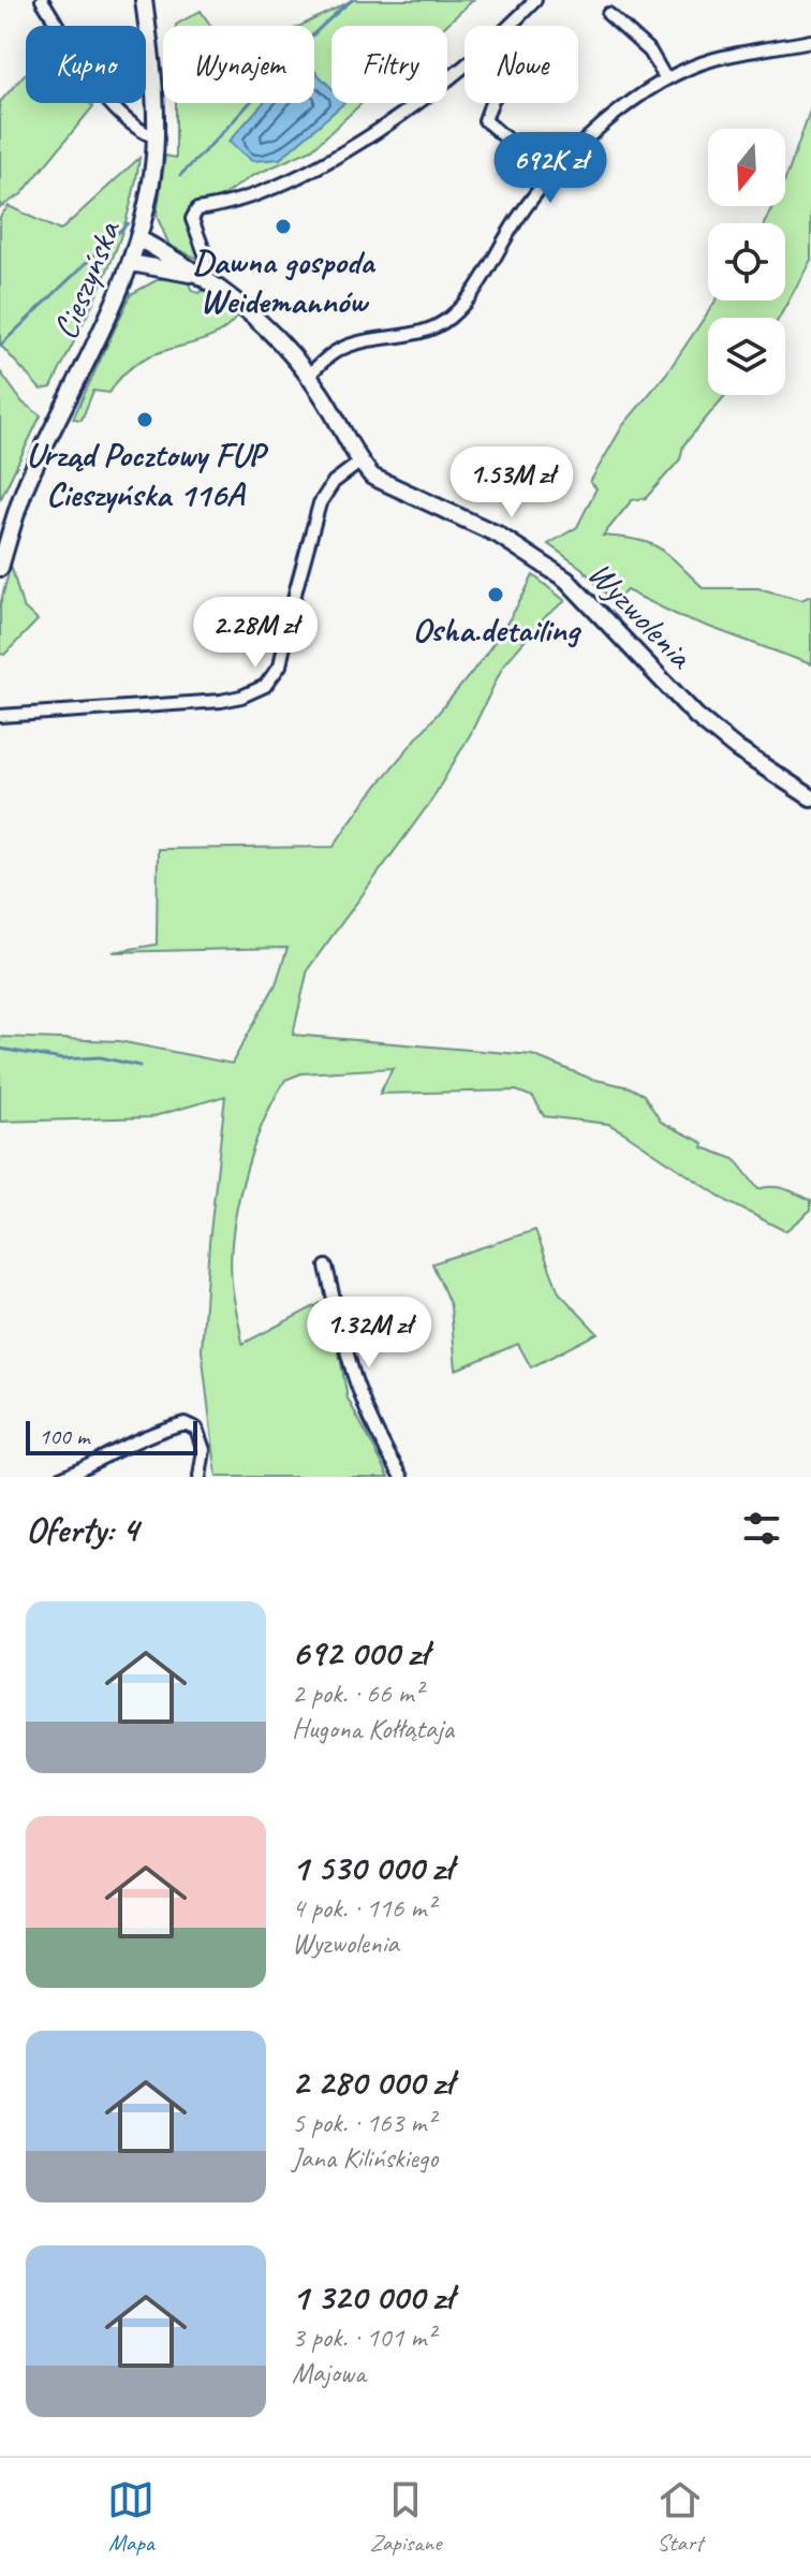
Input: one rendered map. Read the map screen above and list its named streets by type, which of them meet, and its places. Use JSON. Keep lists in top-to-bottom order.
{
  "streets": {
    "street": ["Cieszyńska", "Wyzwolenia"]
  },
  "crossings": [
    ["Cieszyńska", "Wyzwolenia"]
  ],
  "places": ["Dawna gospoda Weidemannów", "Urząd Pocztowy FUP Cieszyńska 116A", "Osha.detailing"],
  "scale_bar": "100 m",
  "north": "bottom",
  "page": {
    "chip": [
      "Kupno",
      "Wynajem",
      "Filtry",
      "Nowe"
    ],
    "price": [
      "692K zł",
      "1.53M zł",
      "2.28M zł",
      "1.32M zł"
    ],
    "scale": "100 m",
    "heading": "Oferty: 4",
    "list": [
      {
        "name": "692 000 zł",
        "note": "2 pok. · 66 m² · Hugona Kołłątaja"
      },
      {
        "name": "1 530 000 zł",
        "note": "4 pok. · 116 m² · Wyzwolenia"
      },
      {
        "name": "2 280 000 zł",
        "note": "5 pok. · 163 m² · Jana Kilińskiego"
      },
      {
        "name": "1 320 000 zł",
        "note": "3 pok. · 101 m² · Majowa"
      }
    ],
    "tabs": ["Mapa", "Zapisane", "Start"]
  }
}
